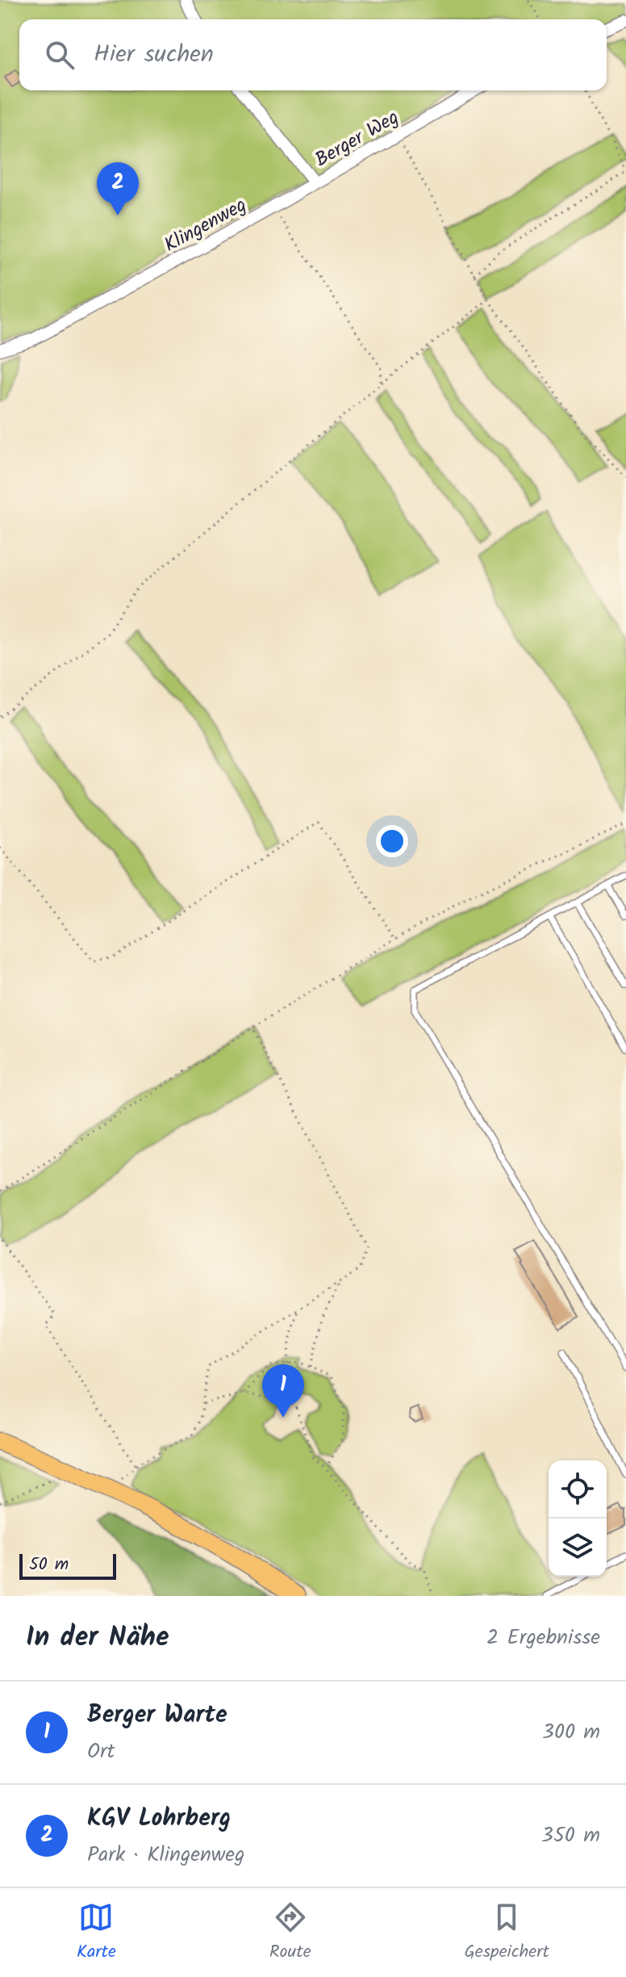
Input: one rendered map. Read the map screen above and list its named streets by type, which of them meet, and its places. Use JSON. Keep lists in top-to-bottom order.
{
  "streets": {
    "street": ["Berger Weg", "Klingenweg"]
  },
  "crossings": [
    ["Berger Weg", "Klingenweg"]
  ],
  "scale_bar": "50 m",
  "page": {
    "search": "Hier suchen",
    "pins": ["2", "1"],
    "scale": "50 m",
    "heading": ["In der Nähe", "2 Ergebnisse"],
    "list": [
      {
        "mark": "1",
        "name": "Berger Warte",
        "note": "Ort",
        "value": "300 m"
      },
      {
        "mark": "2",
        "name": "KGV Lohrberg",
        "note": "Park · Klingenweg",
        "value": "350 m"
      }
    ],
    "nav": ["Karte", "Route", "Gespeichert"]
  }
}
